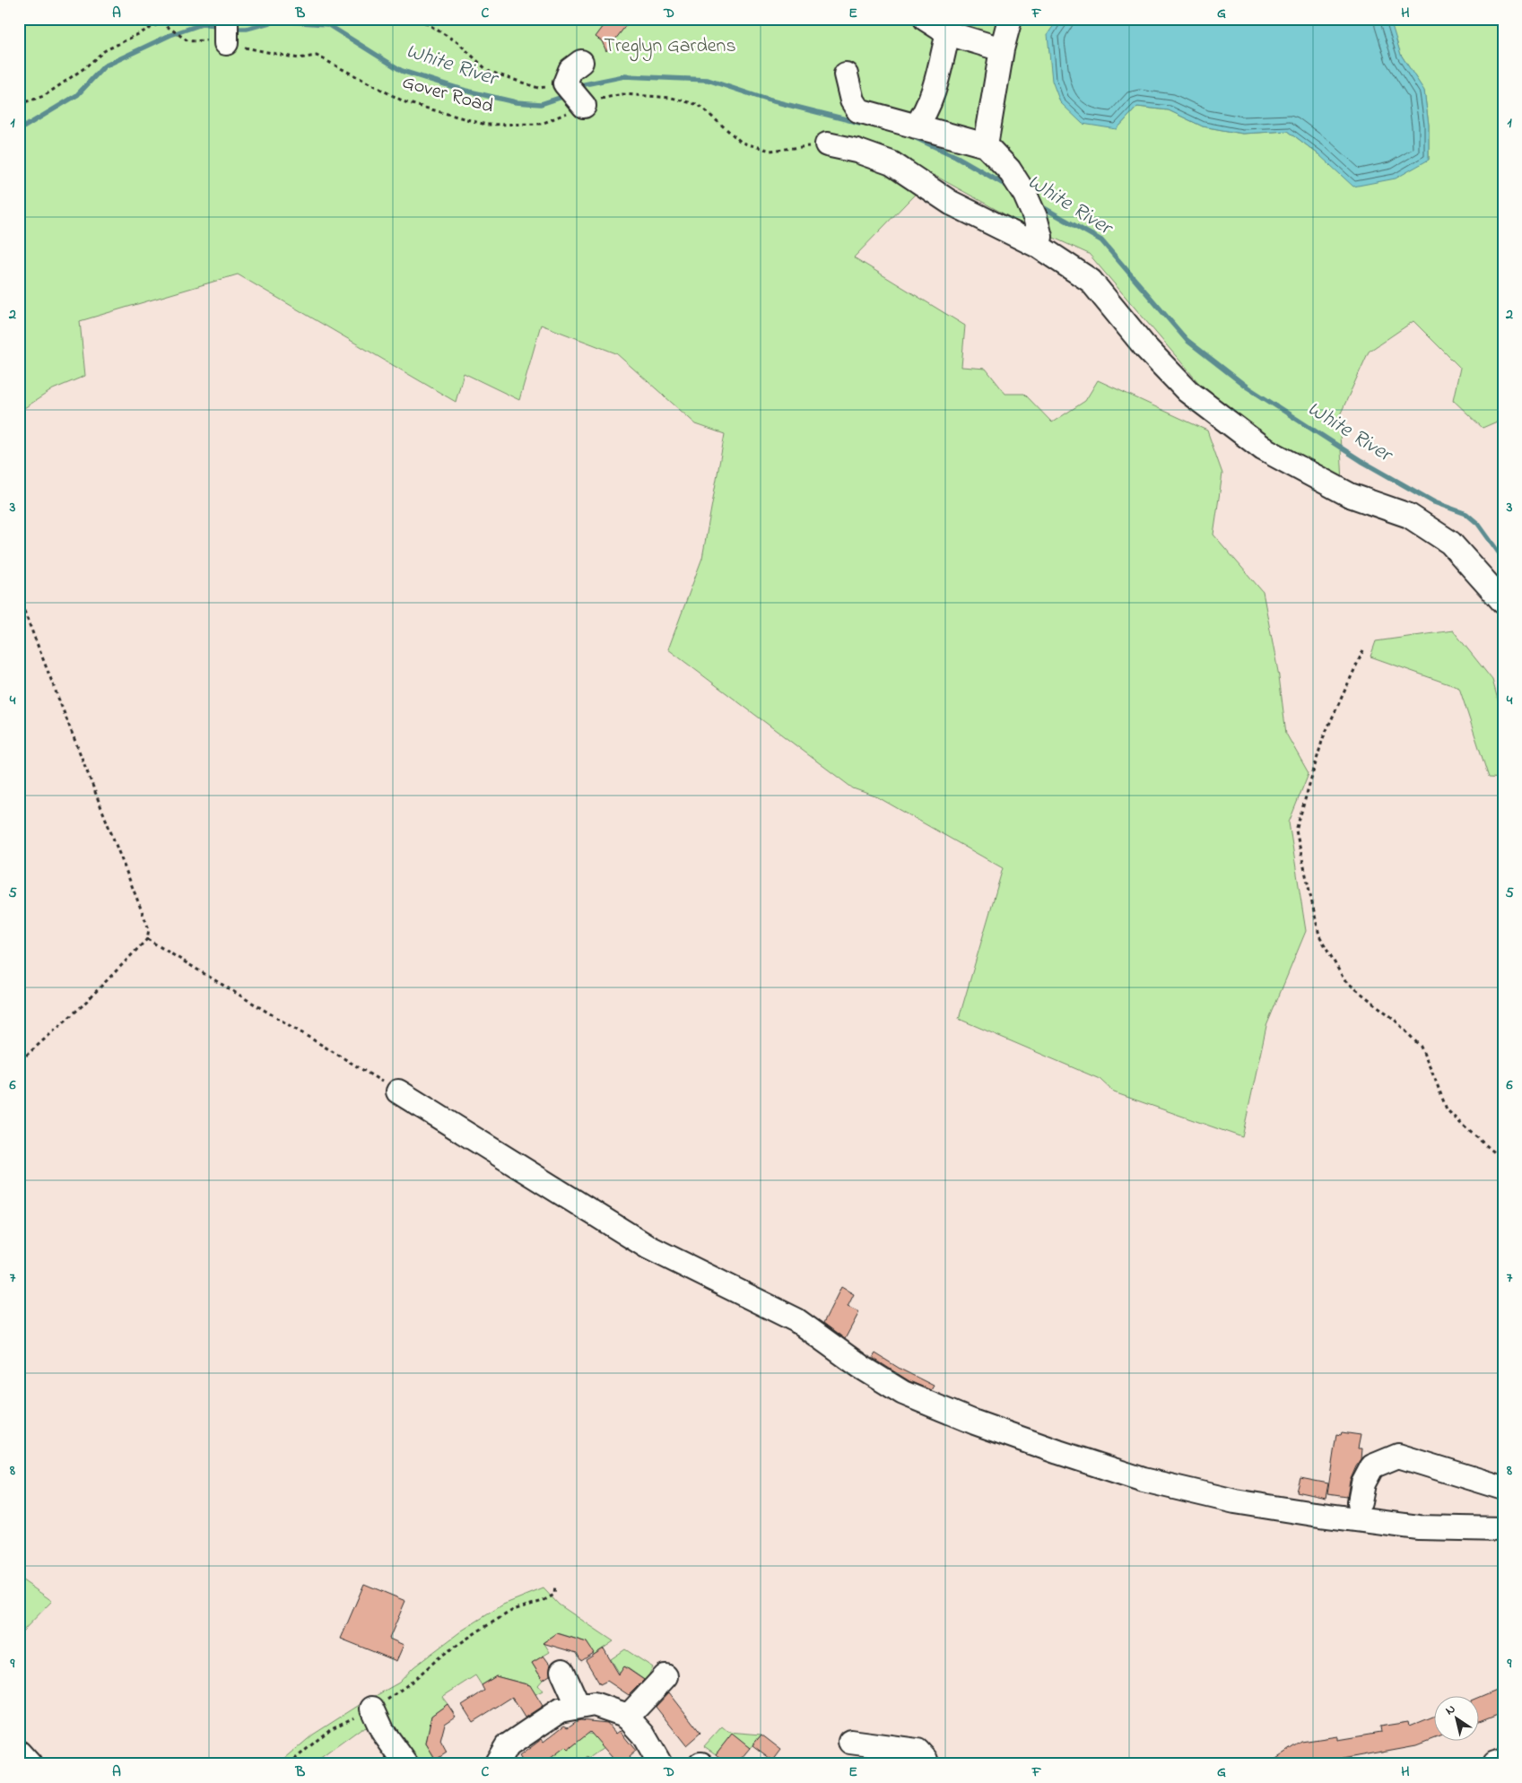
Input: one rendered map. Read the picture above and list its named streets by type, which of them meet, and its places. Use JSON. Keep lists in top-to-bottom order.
{
  "streets": {
    "path": ["Gover Road"]
  },
  "water": ["White River"],
  "parks": ["Treglyn Gardens"],
  "north": "top left",
  "grid": {
    "columns": [
      "A",
      "B",
      "C",
      "D",
      "E",
      "F",
      "G",
      "H"
    ],
    "rows": [
      "1",
      "2",
      "3",
      "4",
      "5",
      "6",
      "7",
      "8",
      "9"
    ]
  }
}
